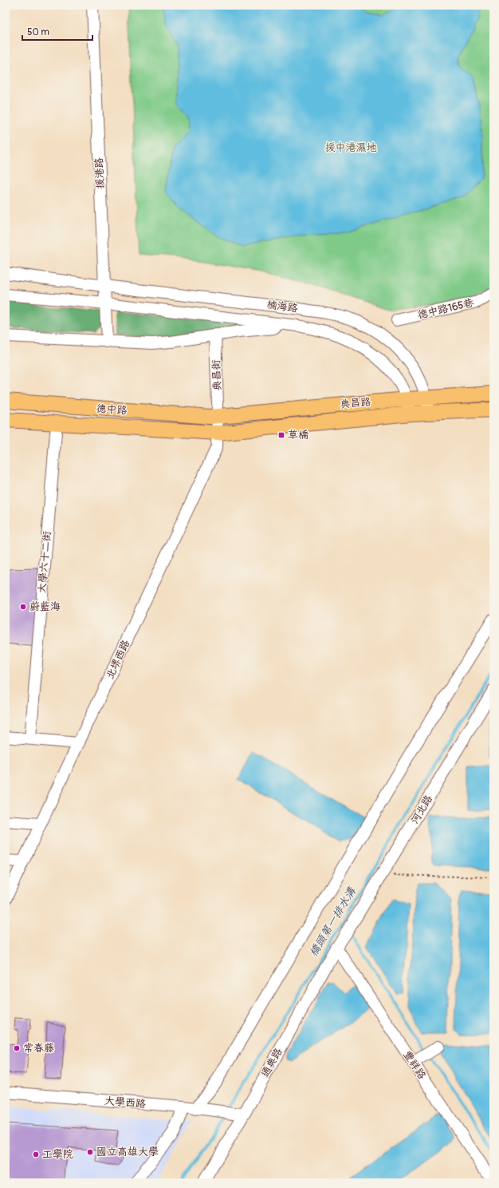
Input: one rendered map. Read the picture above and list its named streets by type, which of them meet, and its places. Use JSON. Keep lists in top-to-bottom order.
{
  "streets": {
    "main road": ["典昌路", "德中路"],
    "street": [
      "援港路",
      "楠海路",
      "德中路165巷",
      "典昌街",
      "大學六十二街",
      "北堺西路",
      "河北路",
      "通典路",
      "豐祥路",
      "大學西路"
    ]
  },
  "crossings": [
    ["援港路", "楠海路"],
    ["楠海路", "典昌街"],
    ["楠海路", "典昌路"],
    ["典昌街", "典昌路"],
    ["典昌街", "德中路"],
    ["典昌街", "北堺西路"],
    ["典昌路", "德中路"],
    ["典昌路", "北堺西路"],
    ["德中路", "大學六十二街"],
    ["德中路", "北堺西路"],
    ["河北路", "通典路"],
    ["通典路", "豐祥路"],
    ["通典路", "大學西路"]
  ],
  "water": ["橋頭第一排水溝"],
  "parks": ["援中港濕地"],
  "places": {
    "transit": ["草橋"],
    "other": [
      "蔚藍海",
      "常春藤",
      "國立高雄大學",
      "工學院"
    ]
  },
  "scale_bar": "50 m"
}
